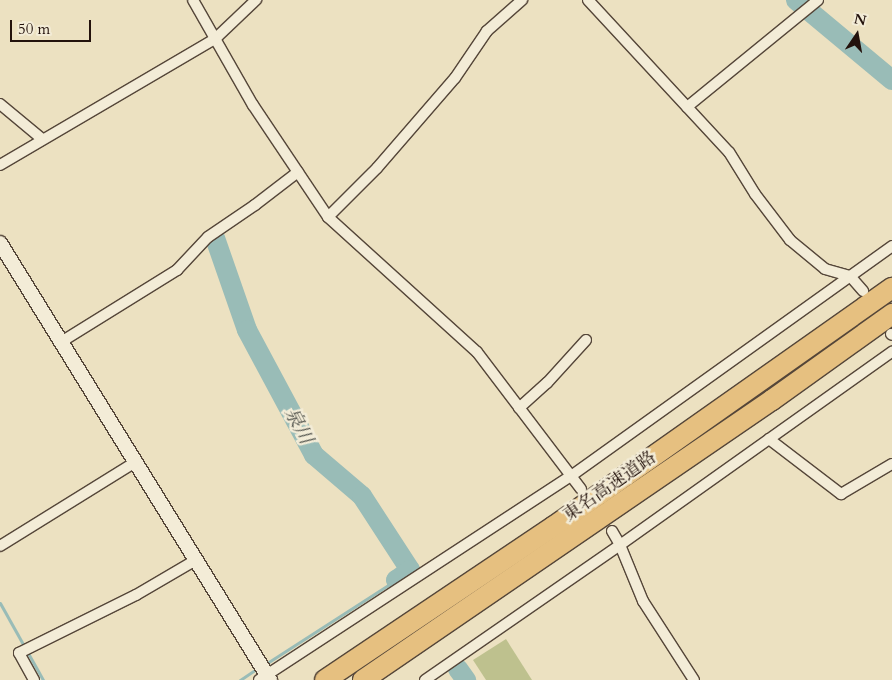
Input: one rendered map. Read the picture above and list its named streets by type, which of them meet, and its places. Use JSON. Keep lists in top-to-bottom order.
{
  "streets": {
    "highway": ["東名高速道路"]
  },
  "water": ["泉川"],
  "scale_bar": "50 m",
  "north": "top"
}
